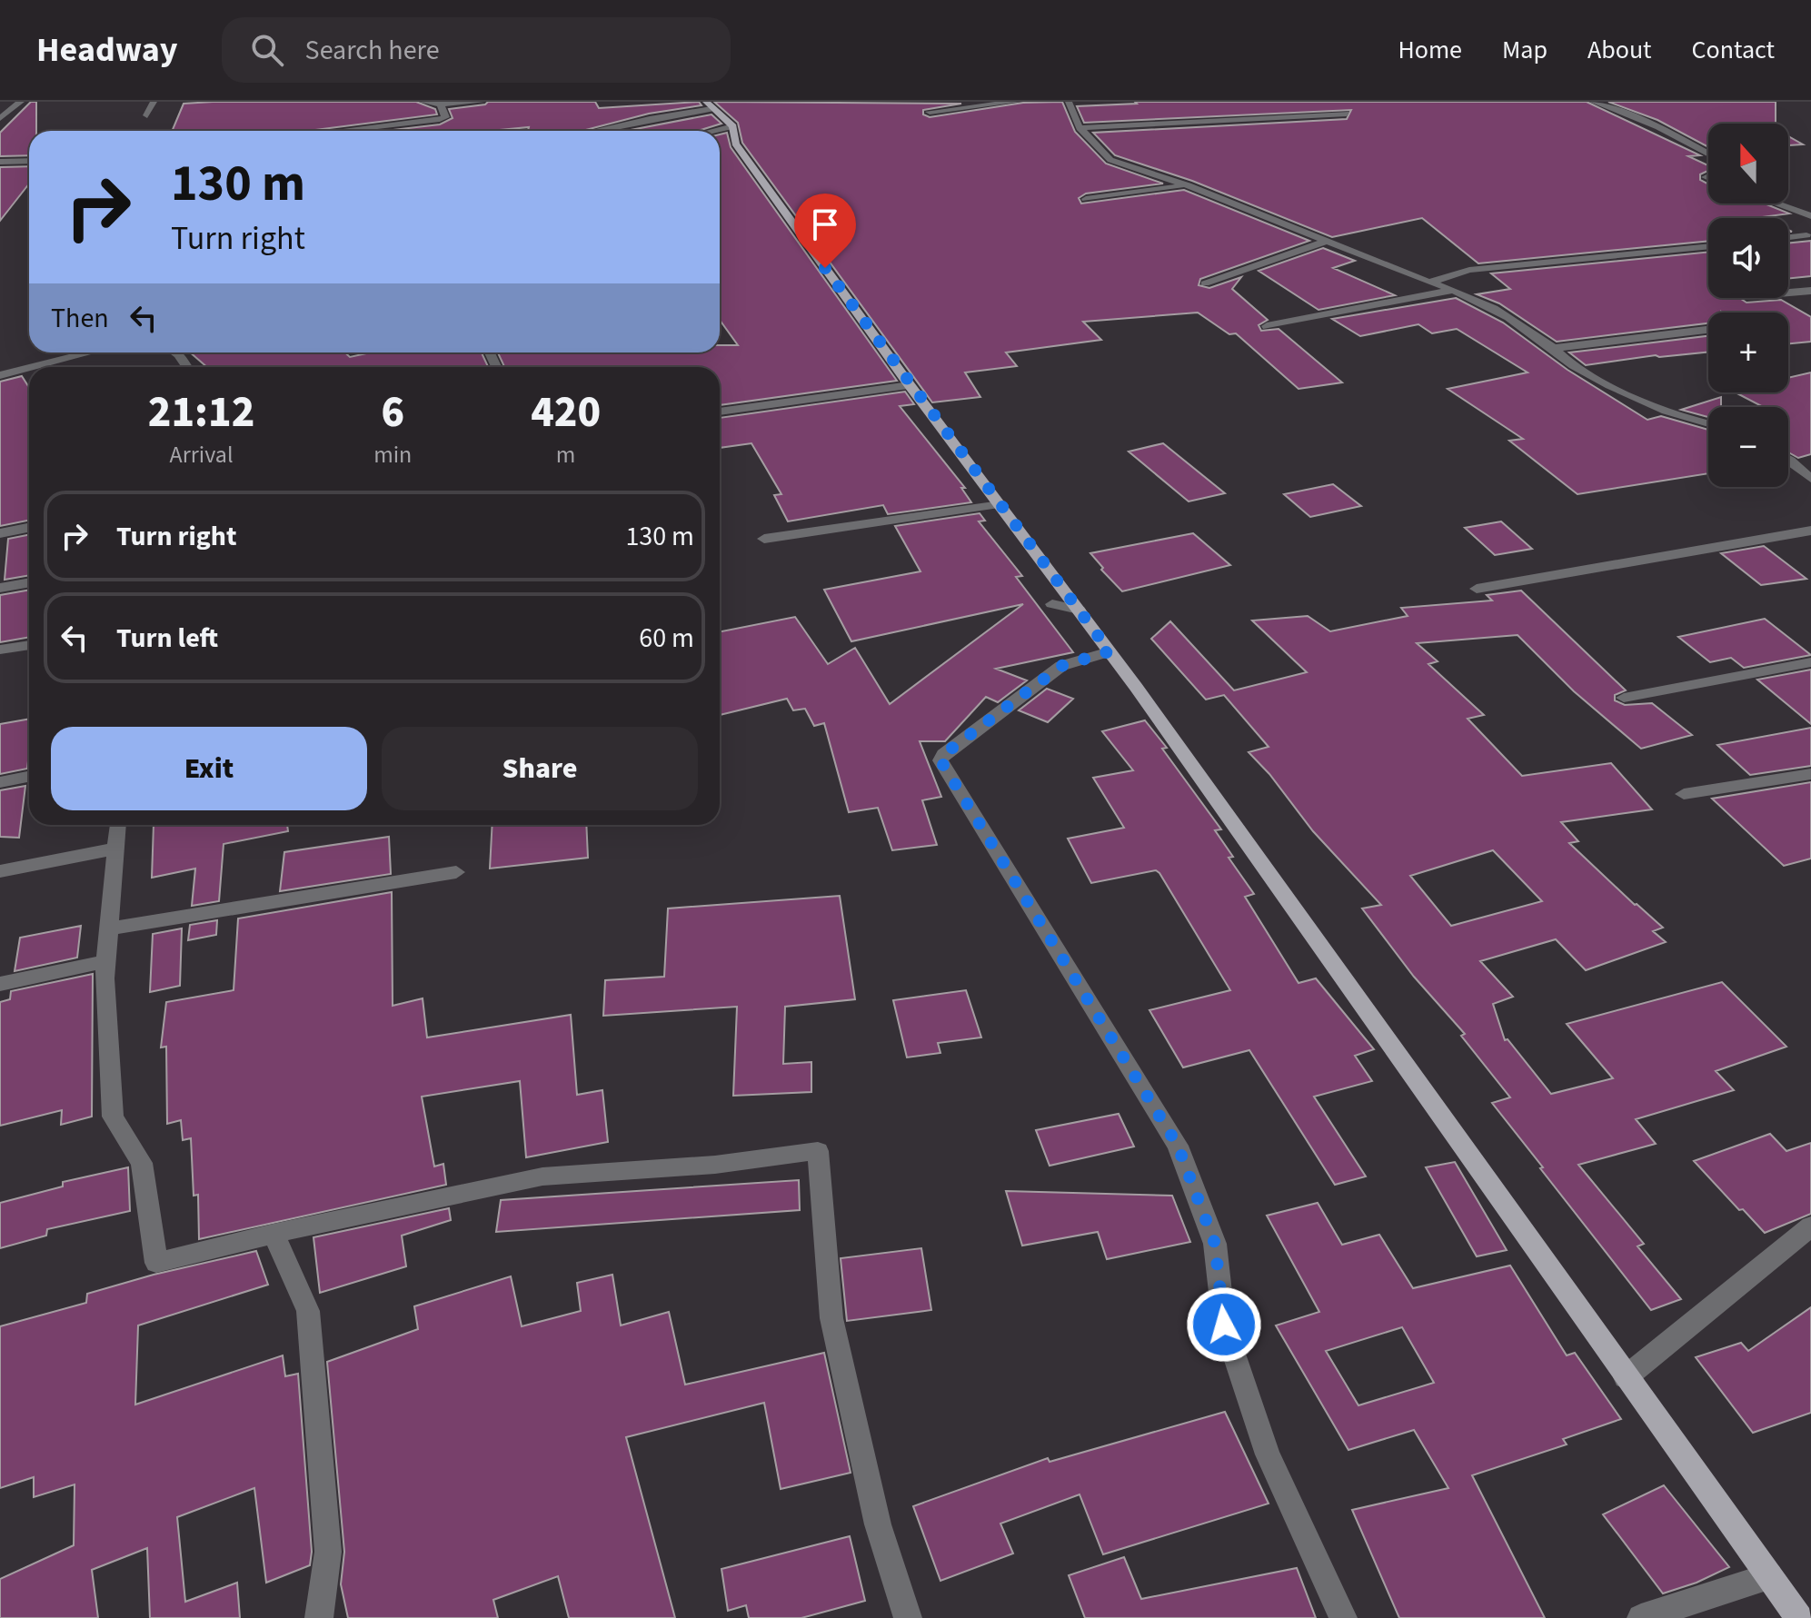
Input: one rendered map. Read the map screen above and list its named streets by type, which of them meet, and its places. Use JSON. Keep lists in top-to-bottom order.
{
  "north": "top",
  "page": {
    "header": "Headway",
    "search": "Search here",
    "nav": [
      "Home",
      "Map",
      "About",
      "Contact"
    ],
    "map_buttons": ["+", "−"],
    "turn": ["130 m", "Turn right"],
    "then": "Then",
    "eta": [
      "21:12",
      "Arrival",
      "6",
      "min",
      "420",
      "m"
    ],
    "list": [
      {
        "name": "Turn right",
        "value": "130 m"
      },
      {
        "name": "Turn left",
        "value": "60 m"
      }
    ],
    "buttons": ["Exit", "Share"]
  }
}
